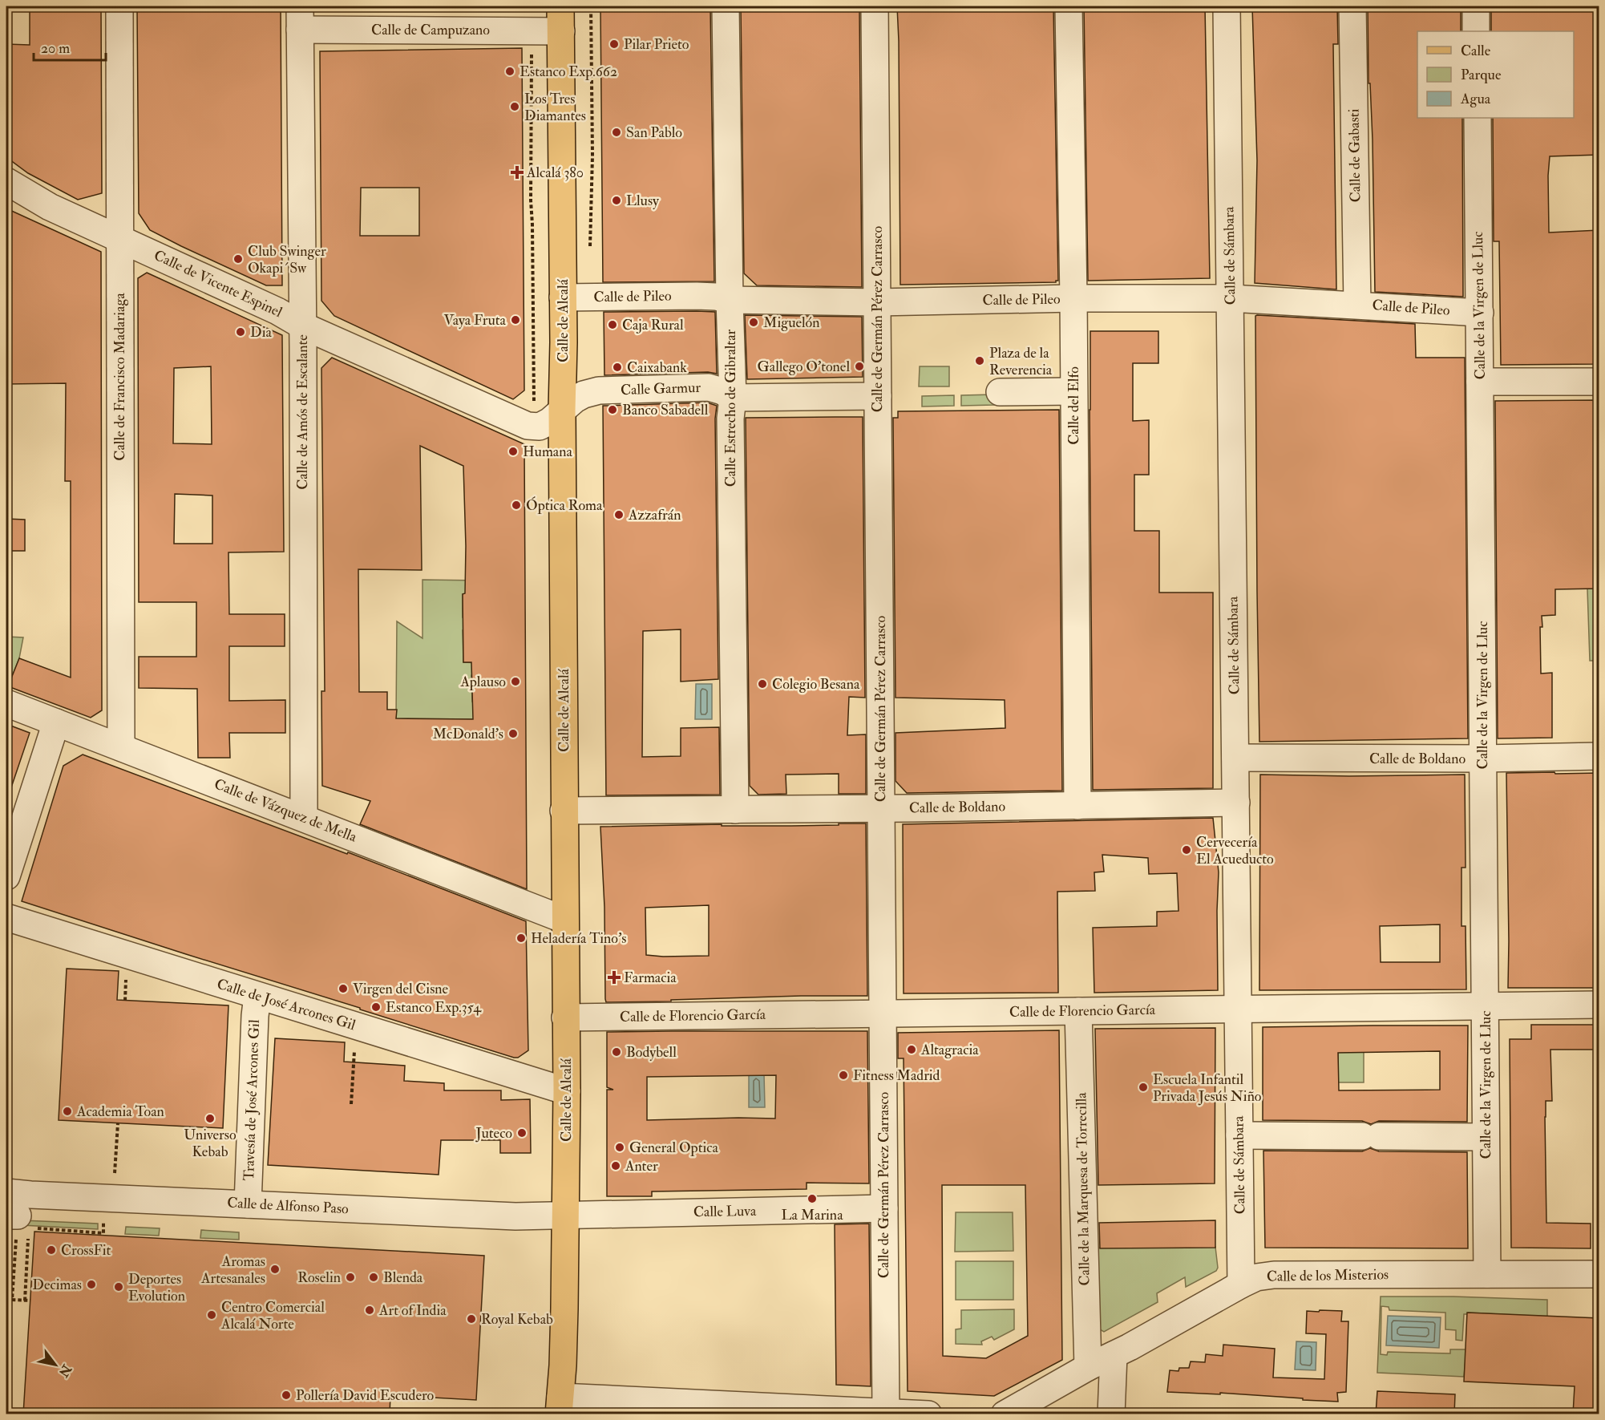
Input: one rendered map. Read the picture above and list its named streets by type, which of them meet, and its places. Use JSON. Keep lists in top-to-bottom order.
{
  "streets": {
    "main road": ["Calle de Alcalá"],
    "street": [
      "Calle de Campuzano",
      "Calle de Gabasti",
      "Calle de Sámbara",
      "Calle de Vicente Espinel",
      "Calle de Pileo",
      "Calle de la Virgen de Lluc",
      "Calle de Germán Pérez Carrasco",
      "Calle de Francisco Madariaga",
      "Calle Garmur",
      "Calle del Elfo",
      "Calle Estrecho de Gibraltar",
      "Calle de Amós de Escalante",
      "Calle de Boldano",
      "Calle de Vázquez de Mella",
      "Calle de José Arcones Gil",
      "Calle de Florencio García",
      "Travesía de José Arcones Gil",
      "Calle de la Marquesa de Torrecilla",
      "Calle de Alfonso Paso",
      "Calle Luva",
      "Calle de los Misterios"
    ]
  },
  "crossings": [
    ["Calle de Campuzano", "Calle de Alcalá"],
    ["Calle de Campuzano", "Calle de Amós de Escalante"],
    ["Calle de Gabasti", "Calle de Pileo"],
    ["Calle de Sámbara", "Calle de Pileo"],
    ["Calle de Sámbara", "Calle de Boldano"],
    ["Calle de Sámbara", "Calle de Florencio García"],
    ["Calle de Sámbara", "Calle de los Misterios"],
    ["Calle de Vicente Espinel", "Calle de Alcalá"],
    ["Calle de Vicente Espinel", "Calle de Francisco Madariaga"],
    ["Calle de Vicente Espinel", "Calle Garmur"],
    ["Calle de Vicente Espinel", "Calle de Amós de Escalante"],
    ["Calle de Pileo", "Calle de la Virgen de Lluc"],
    ["Calle de Pileo", "Calle de Germán Pérez Carrasco"],
    ["Calle de Pileo", "Calle de Alcalá"],
    ["Calle de Pileo", "Calle del Elfo"],
    ["Calle de Pileo", "Calle Estrecho de Gibraltar"],
    ["Calle de la Virgen de Lluc", "Calle de Boldano"],
    ["Calle de la Virgen de Lluc", "Calle de Florencio García"],
    ["Calle de la Virgen de Lluc", "Calle de los Misterios"],
    ["Calle de Germán Pérez Carrasco", "Calle Garmur"],
    ["Calle de Germán Pérez Carrasco", "Calle de Boldano"],
    ["Calle de Germán Pérez Carrasco", "Calle de Florencio García"],
    ["Calle de Germán Pérez Carrasco", "Calle Luva"],
    ["Calle de Alcalá", "Calle Garmur"],
    ["Calle de Alcalá", "Calle de Boldano"],
    ["Calle de Alcalá", "Calle de Vázquez de Mella"],
    ["Calle de Alcalá", "Calle de José Arcones Gil"],
    ["Calle de Alcalá", "Calle de Florencio García"],
    ["Calle de Alcalá", "Calle de Alfonso Paso"],
    ["Calle de Alcalá", "Calle Luva"],
    ["Calle de Francisco Madariaga", "Calle de Vázquez de Mella"],
    ["Calle Garmur", "Calle Estrecho de Gibraltar"],
    ["Calle del Elfo", "Calle de Boldano"],
    ["Calle Estrecho de Gibraltar", "Calle de Boldano"],
    ["Calle de Amós de Escalante", "Calle de Vázquez de Mella"],
    ["Calle de José Arcones Gil", "Travesía de José Arcones Gil"],
    ["Calle de Florencio García", "Calle de la Marquesa de Torrecilla"],
    ["Travesía de José Arcones Gil", "Calle de Alfonso Paso"],
    ["Calle de la Marquesa de Torrecilla", "Calle de los Misterios"],
    ["Calle de Alfonso Paso", "Calle Luva"]
  ],
  "places": {
    "other": [
      "Pilar Prieto",
      "Estanco Exp.662",
      "Los Tres Diamantes",
      "San Pablo",
      "Llusy",
      "Club Swinger Okapi´Sw",
      "Vaya Fruta",
      "Miguelón",
      "Caja Rural",
      "Dia",
      "Plaza de la Reverencia",
      "Gallego O'tonel",
      "Caixabank",
      "Banco Sabadell",
      "Humana",
      "Óptica Roma",
      "Azzafrán",
      "Aplauso",
      "Colegio Besana",
      "McDonald's",
      "Cervecería El Acueducto",
      "Heladería Tino's",
      "Virgen del Cisne",
      "Estanco Exp.354",
      "Altagracia",
      "Bodybell",
      "Fitness Madrid",
      "Escuela Infantil Privada Jesús Niño",
      "Academia Toan",
      "Universo Kebab",
      "Juteco",
      "General Optica",
      "Anter",
      "La Marina",
      "CrossFit",
      "Aromas Artesanales",
      "Roselin",
      "Blenda",
      "Decimas",
      "Deportes Evolution",
      "Art of India",
      "Centro Comercial Alcalá Norte",
      "Royal Kebab",
      "Pollería David Escudero"
    ],
    "health": ["Alcalá 380", "Farmacia"]
  },
  "legend": ["Calle", "Parque", "Agua"],
  "scale_bar": "20 m",
  "north": "bottom right"
}
